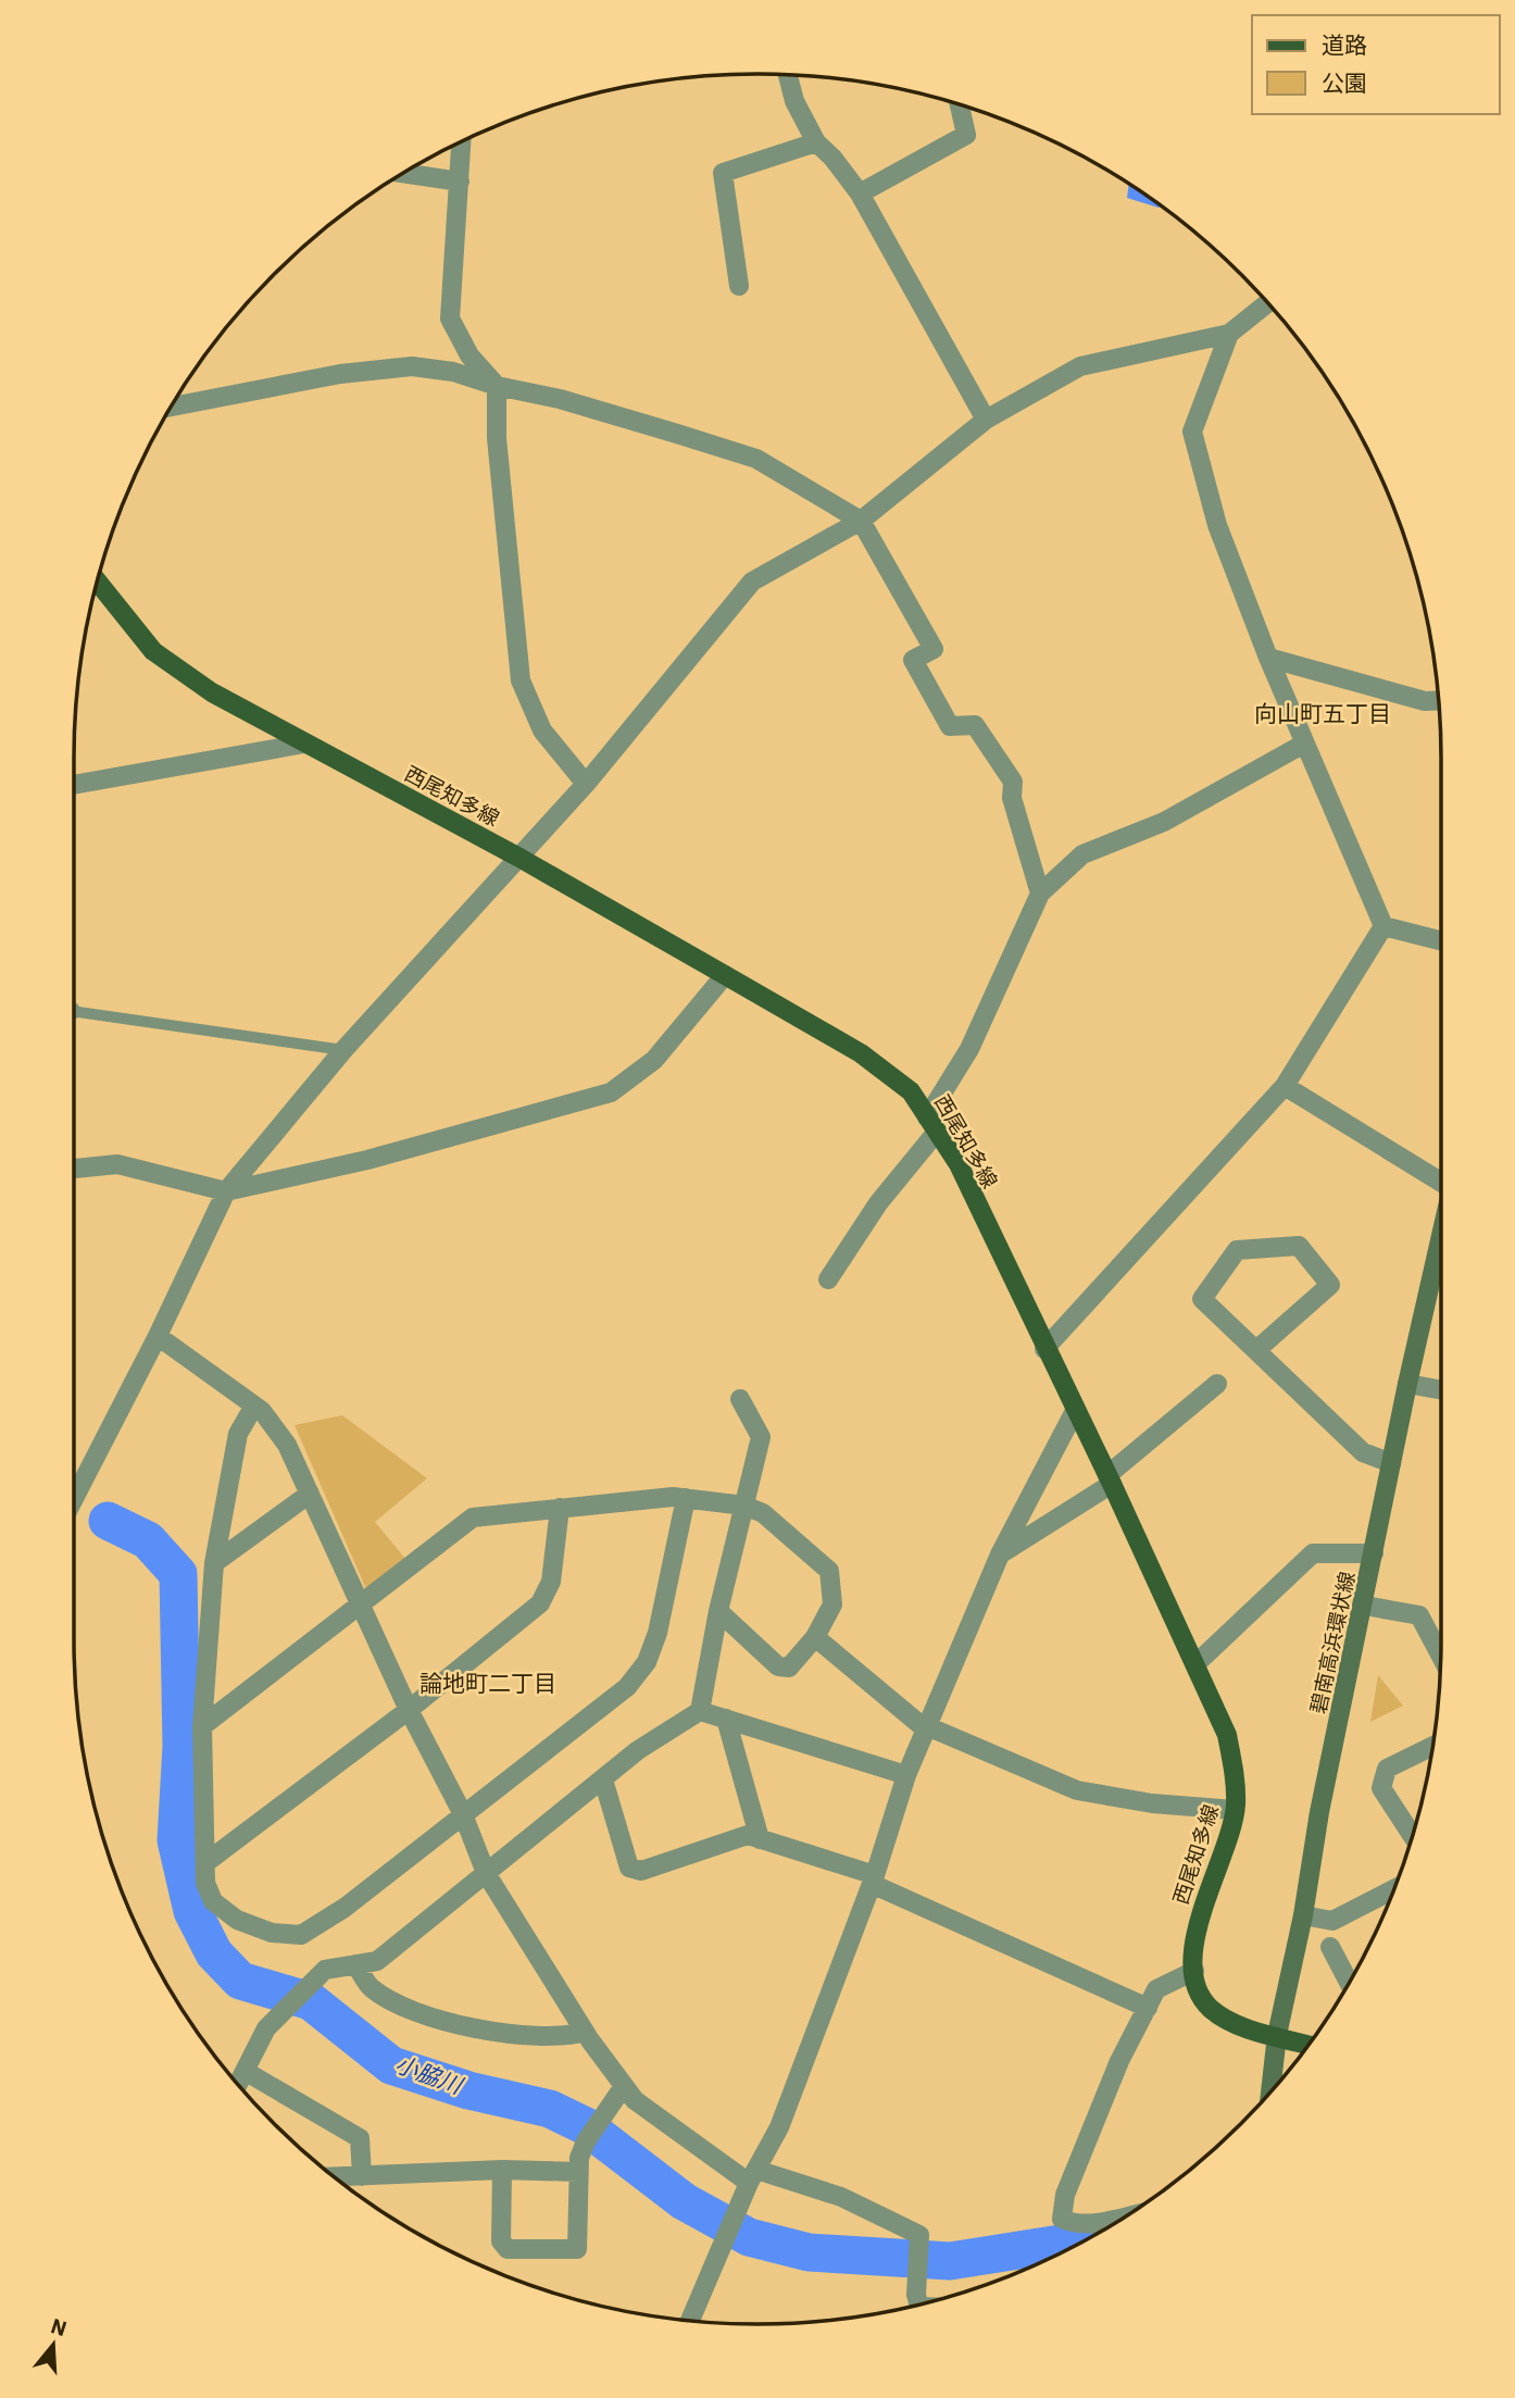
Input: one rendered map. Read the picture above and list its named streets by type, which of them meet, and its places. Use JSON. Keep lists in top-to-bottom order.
{
  "streets": {
    "main road": ["西尾知多線", "碧南高浜環状線"]
  },
  "crossings": [
    ["西尾知多線", "碧南高浜環状線"]
  ],
  "districts": ["向山町五丁目", "論地町二丁目"],
  "water": ["小脇川"],
  "legend": ["道路", "公園"],
  "north": "top"
}
